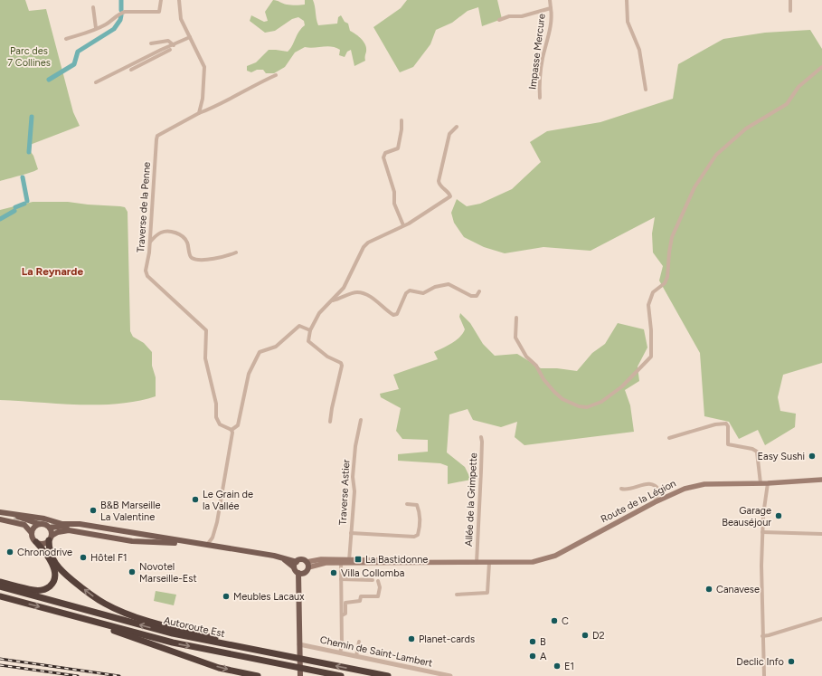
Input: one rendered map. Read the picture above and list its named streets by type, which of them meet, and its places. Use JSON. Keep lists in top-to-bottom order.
{
  "streets": {
    "highway": ["Autoroute Est"],
    "main road": ["Route de la Légion"],
    "street": [
      "Impasse Mercure",
      "Traverse de la Penne",
      "Traverse Astier",
      "Allée de la Grimpette",
      "Chemin de Saint-Lambert"
    ]
  },
  "crossings": [
    ["Traverse Astier", "Route de la Légion"],
    ["Allée de la Grimpette", "Route de la Légion"]
  ],
  "districts": ["La Reynarde"],
  "parks": ["Parc des 7 Collines"],
  "places": {
    "other": [
      "Easy Sushi",
      "Le Grain de la Vallée",
      "B&B Marseille La Valentine",
      "Garage Beauséjour",
      "Chronodrive",
      "Hôtel F1",
      "Novotel Marseille-Est",
      "Villa Collomba",
      "Canavese",
      "Meubles Lacaux",
      "C",
      "D2",
      "Planet-cards",
      "B",
      "A",
      "Declic Info",
      "E1"
    ],
    "transit": ["La Bastidonne"]
  }
}
